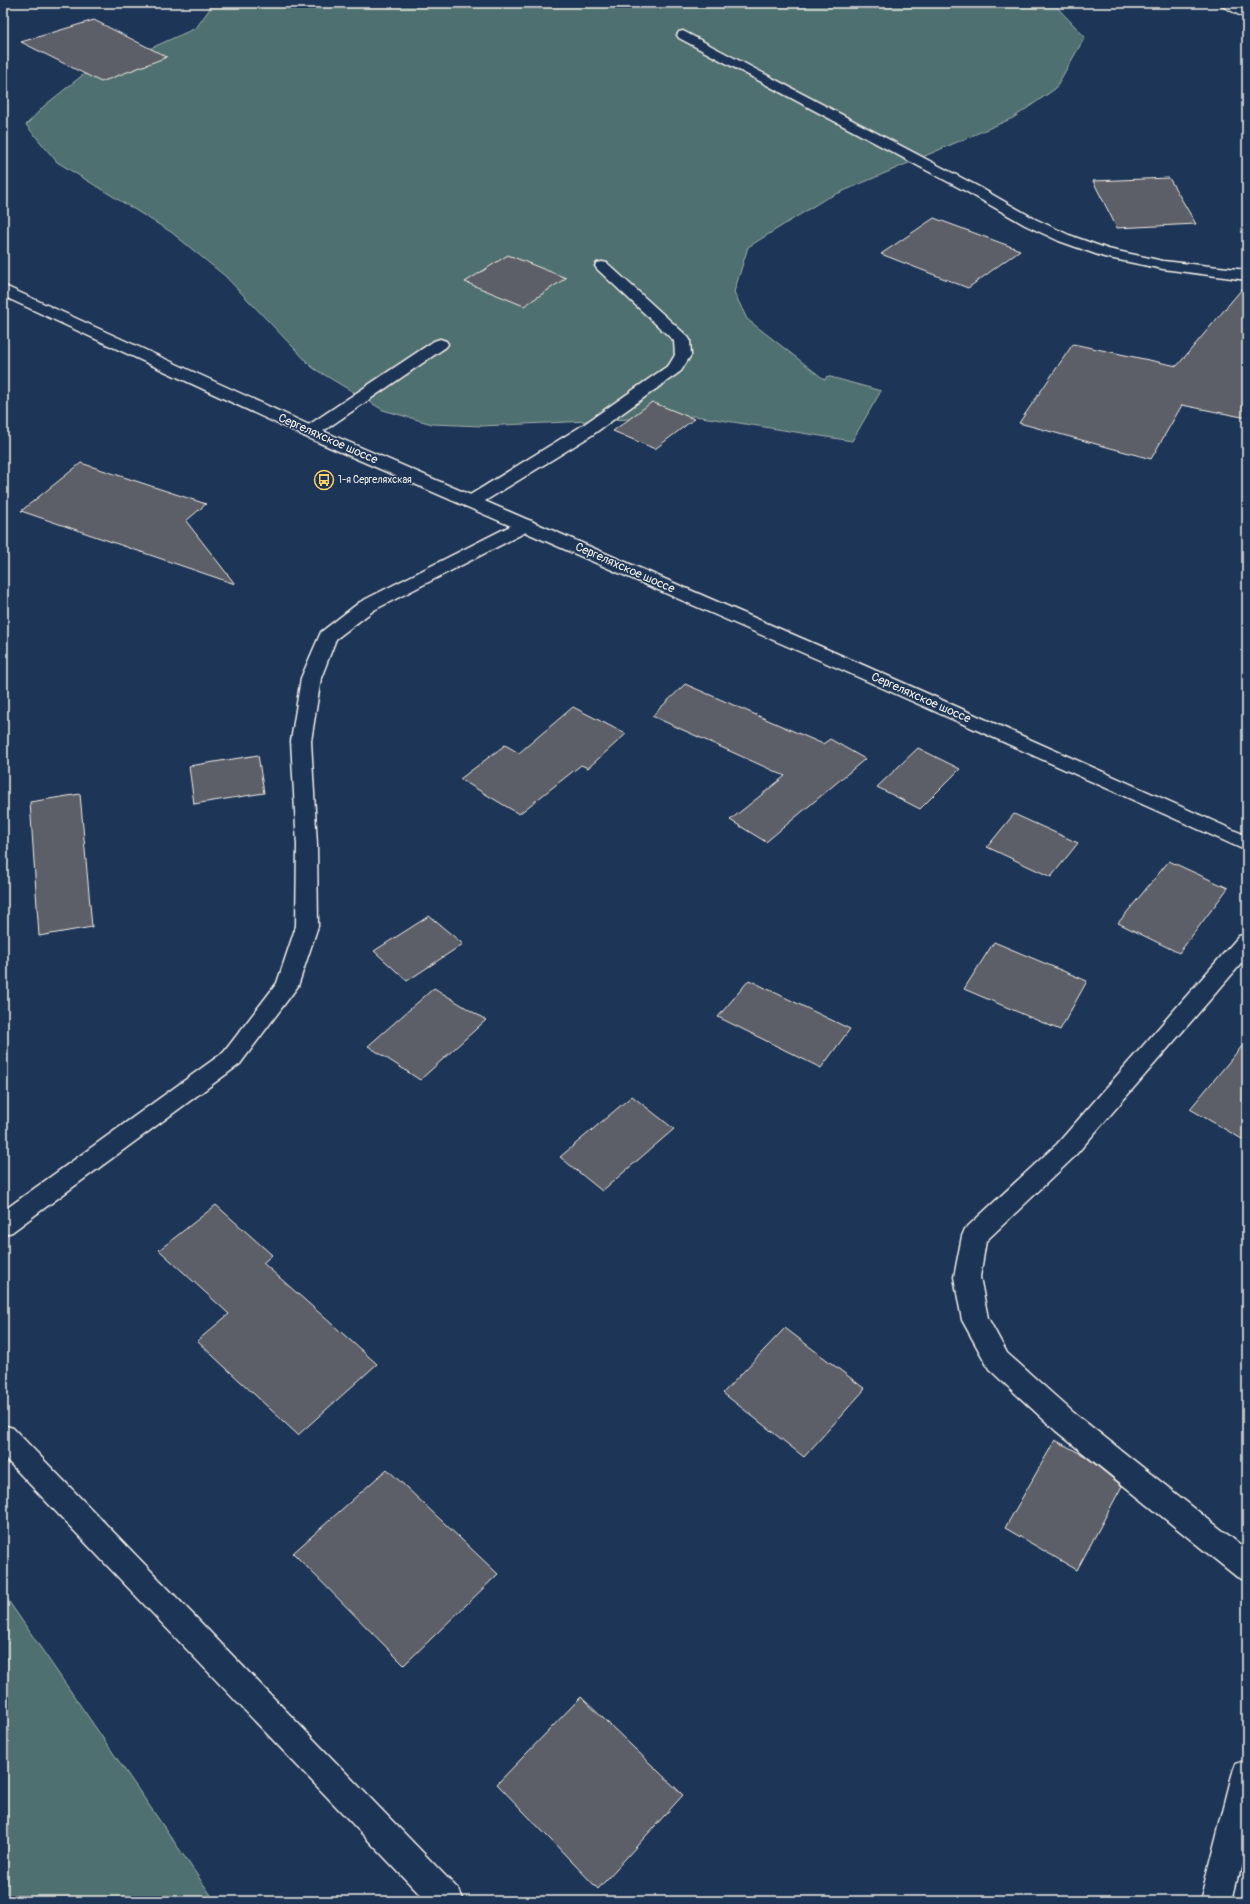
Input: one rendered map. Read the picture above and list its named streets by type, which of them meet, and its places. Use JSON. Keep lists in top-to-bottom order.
{
  "streets": {
    "main road": ["Сергеляхское шоссе"]
  },
  "places": {
    "bus stop": ["1-я Сергеляхская"]
  }
}
